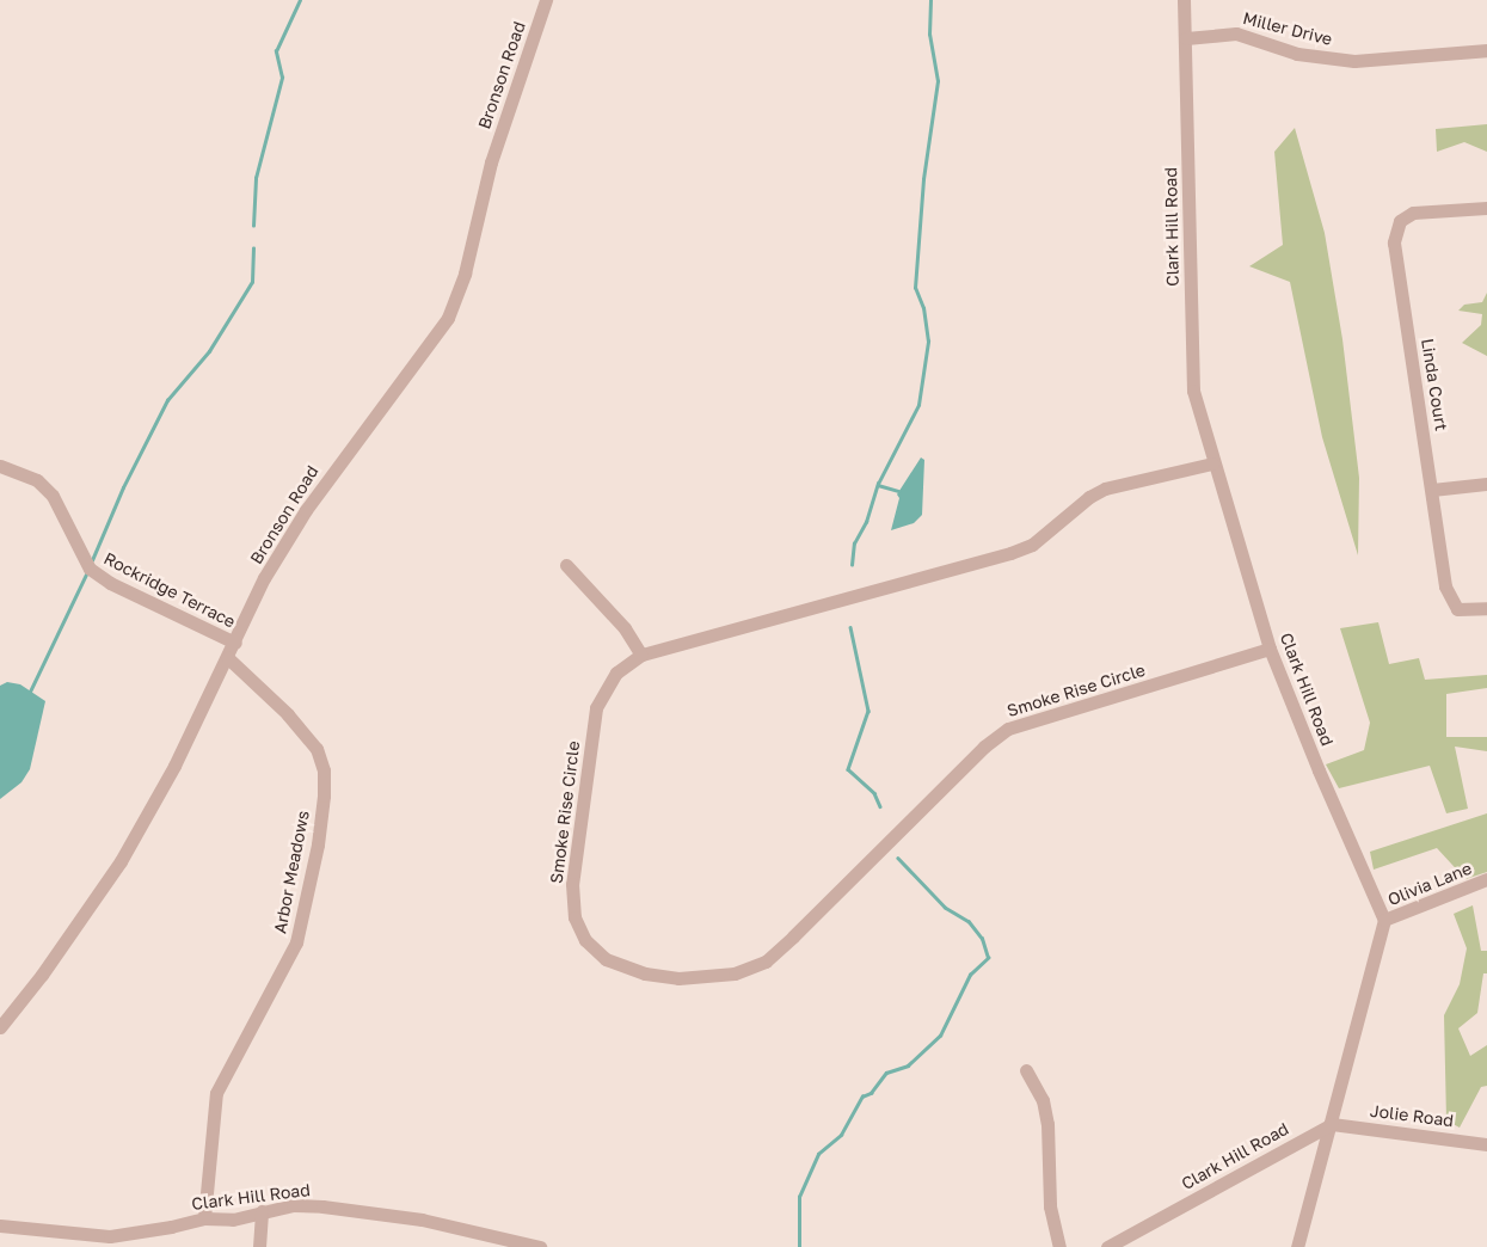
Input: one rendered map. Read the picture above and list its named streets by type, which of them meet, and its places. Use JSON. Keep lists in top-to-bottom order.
{
  "streets": {
    "street": [
      "Miller Drive",
      "Bronson Road",
      "Clark Hill Road",
      "Linda Court",
      "Rockridge Terrace",
      "Smoke Rise Circle",
      "Arbor Meadows",
      "Olivia Lane",
      "Jolie Road"
    ]
  },
  "crossings": [
    ["Miller Drive", "Clark Hill Road"],
    ["Bronson Road", "Rockridge Terrace"],
    ["Bronson Road", "Arbor Meadows"],
    ["Clark Hill Road", "Smoke Rise Circle"],
    ["Clark Hill Road", "Arbor Meadows"],
    ["Clark Hill Road", "Olivia Lane"],
    ["Clark Hill Road", "Jolie Road"]
  ]
}
